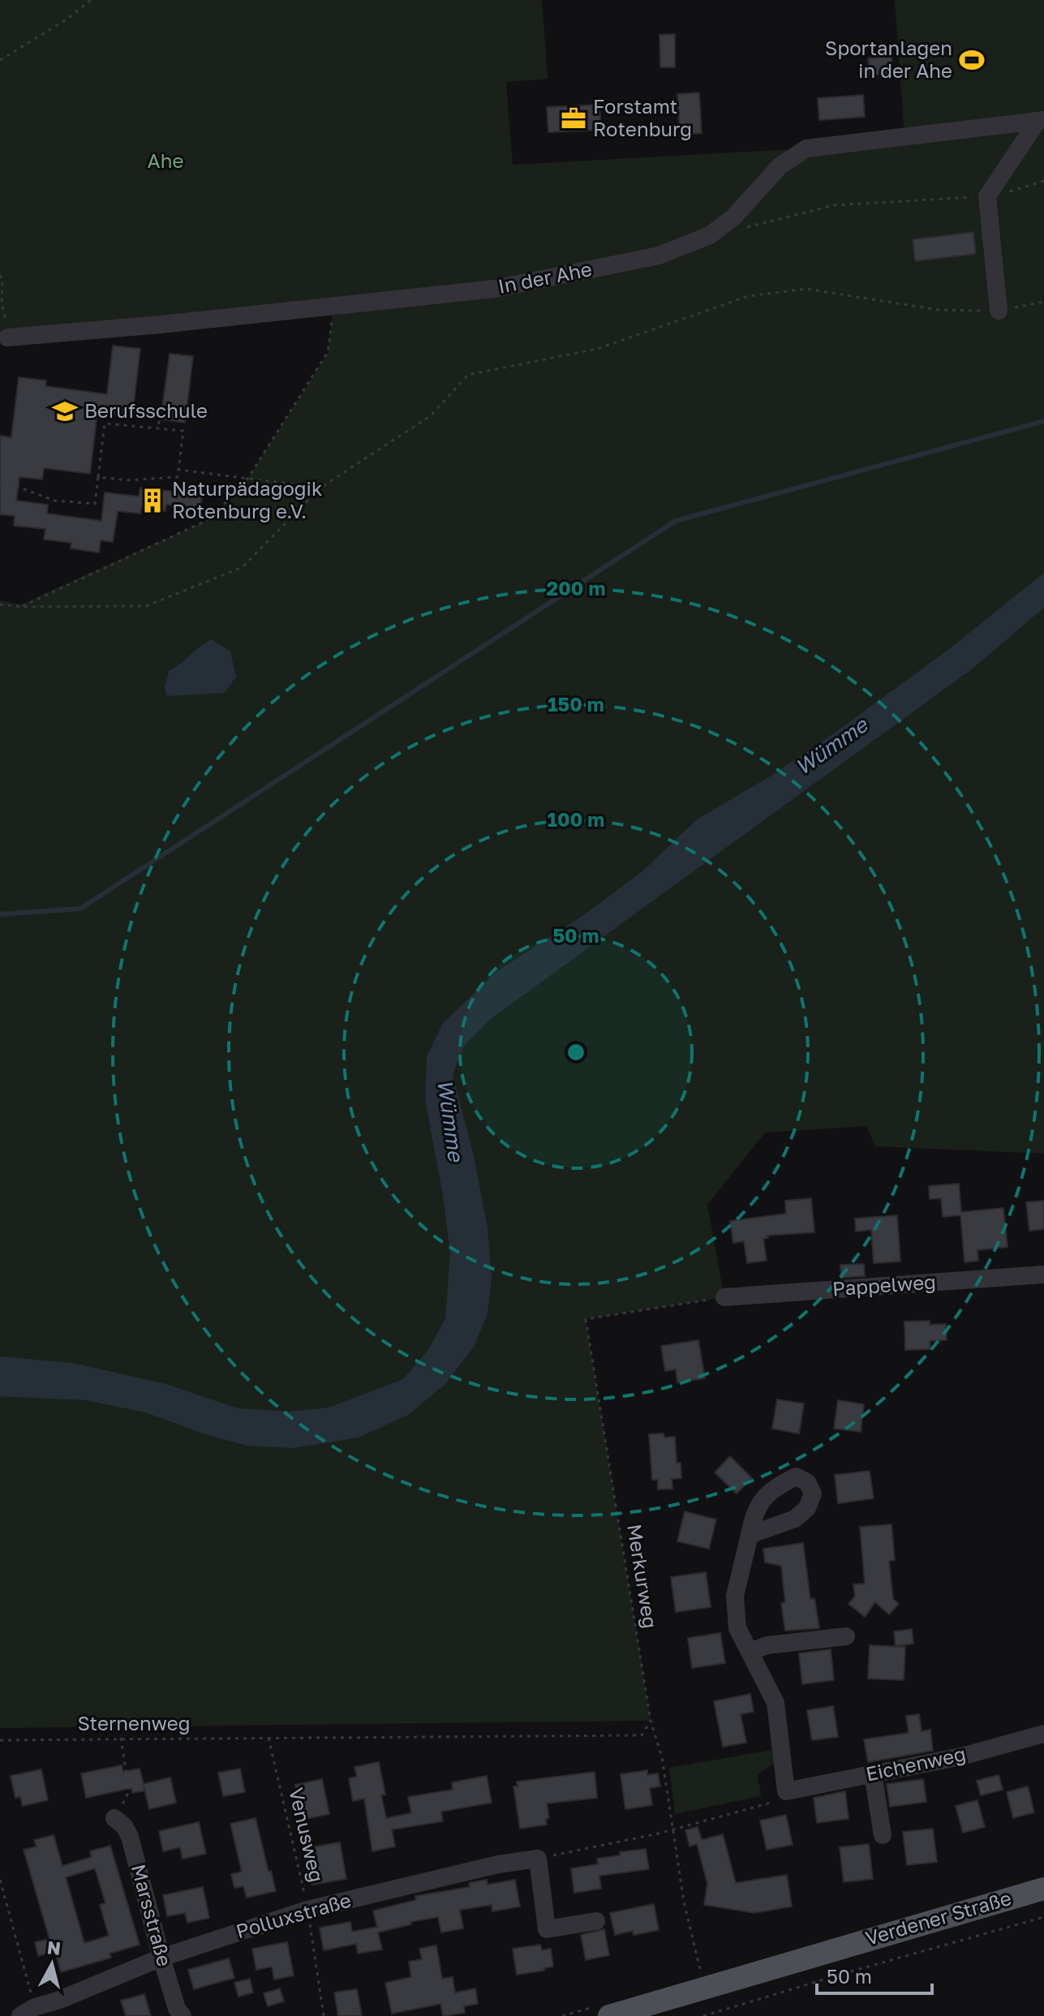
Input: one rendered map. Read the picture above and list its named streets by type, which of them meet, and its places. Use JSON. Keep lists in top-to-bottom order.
{
  "streets": {
    "main road": ["Verdener Straße"],
    "street": [
      "In der Ahe",
      "Pappelweg",
      "Eichenweg",
      "Marsstraße",
      "Polluxstraße"
    ],
    "path": ["Merkurweg", "Sternenweg", "Venusweg"]
  },
  "crossings": [
    ["Pappelweg", "Merkurweg"],
    ["Merkurweg", "Sternenweg"],
    ["Sternenweg", "Venusweg"],
    ["Venusweg", "Polluxstraße"],
    ["Marsstraße", "Polluxstraße"]
  ],
  "water": ["Wümme"],
  "parks": ["Ahe"],
  "places": {
    "sports": ["Sportanlagen in der Ahe"],
    "office": ["Forstamt Rotenburg"],
    "school or university": ["Berufsschule"],
    "building": ["Naturpädagogik Rotenburg e.V."]
  },
  "scale_bar": "50 m",
  "north": "top",
  "rings": [
    "200 m",
    "150 m",
    "100 m",
    "50 m"
  ]
}
